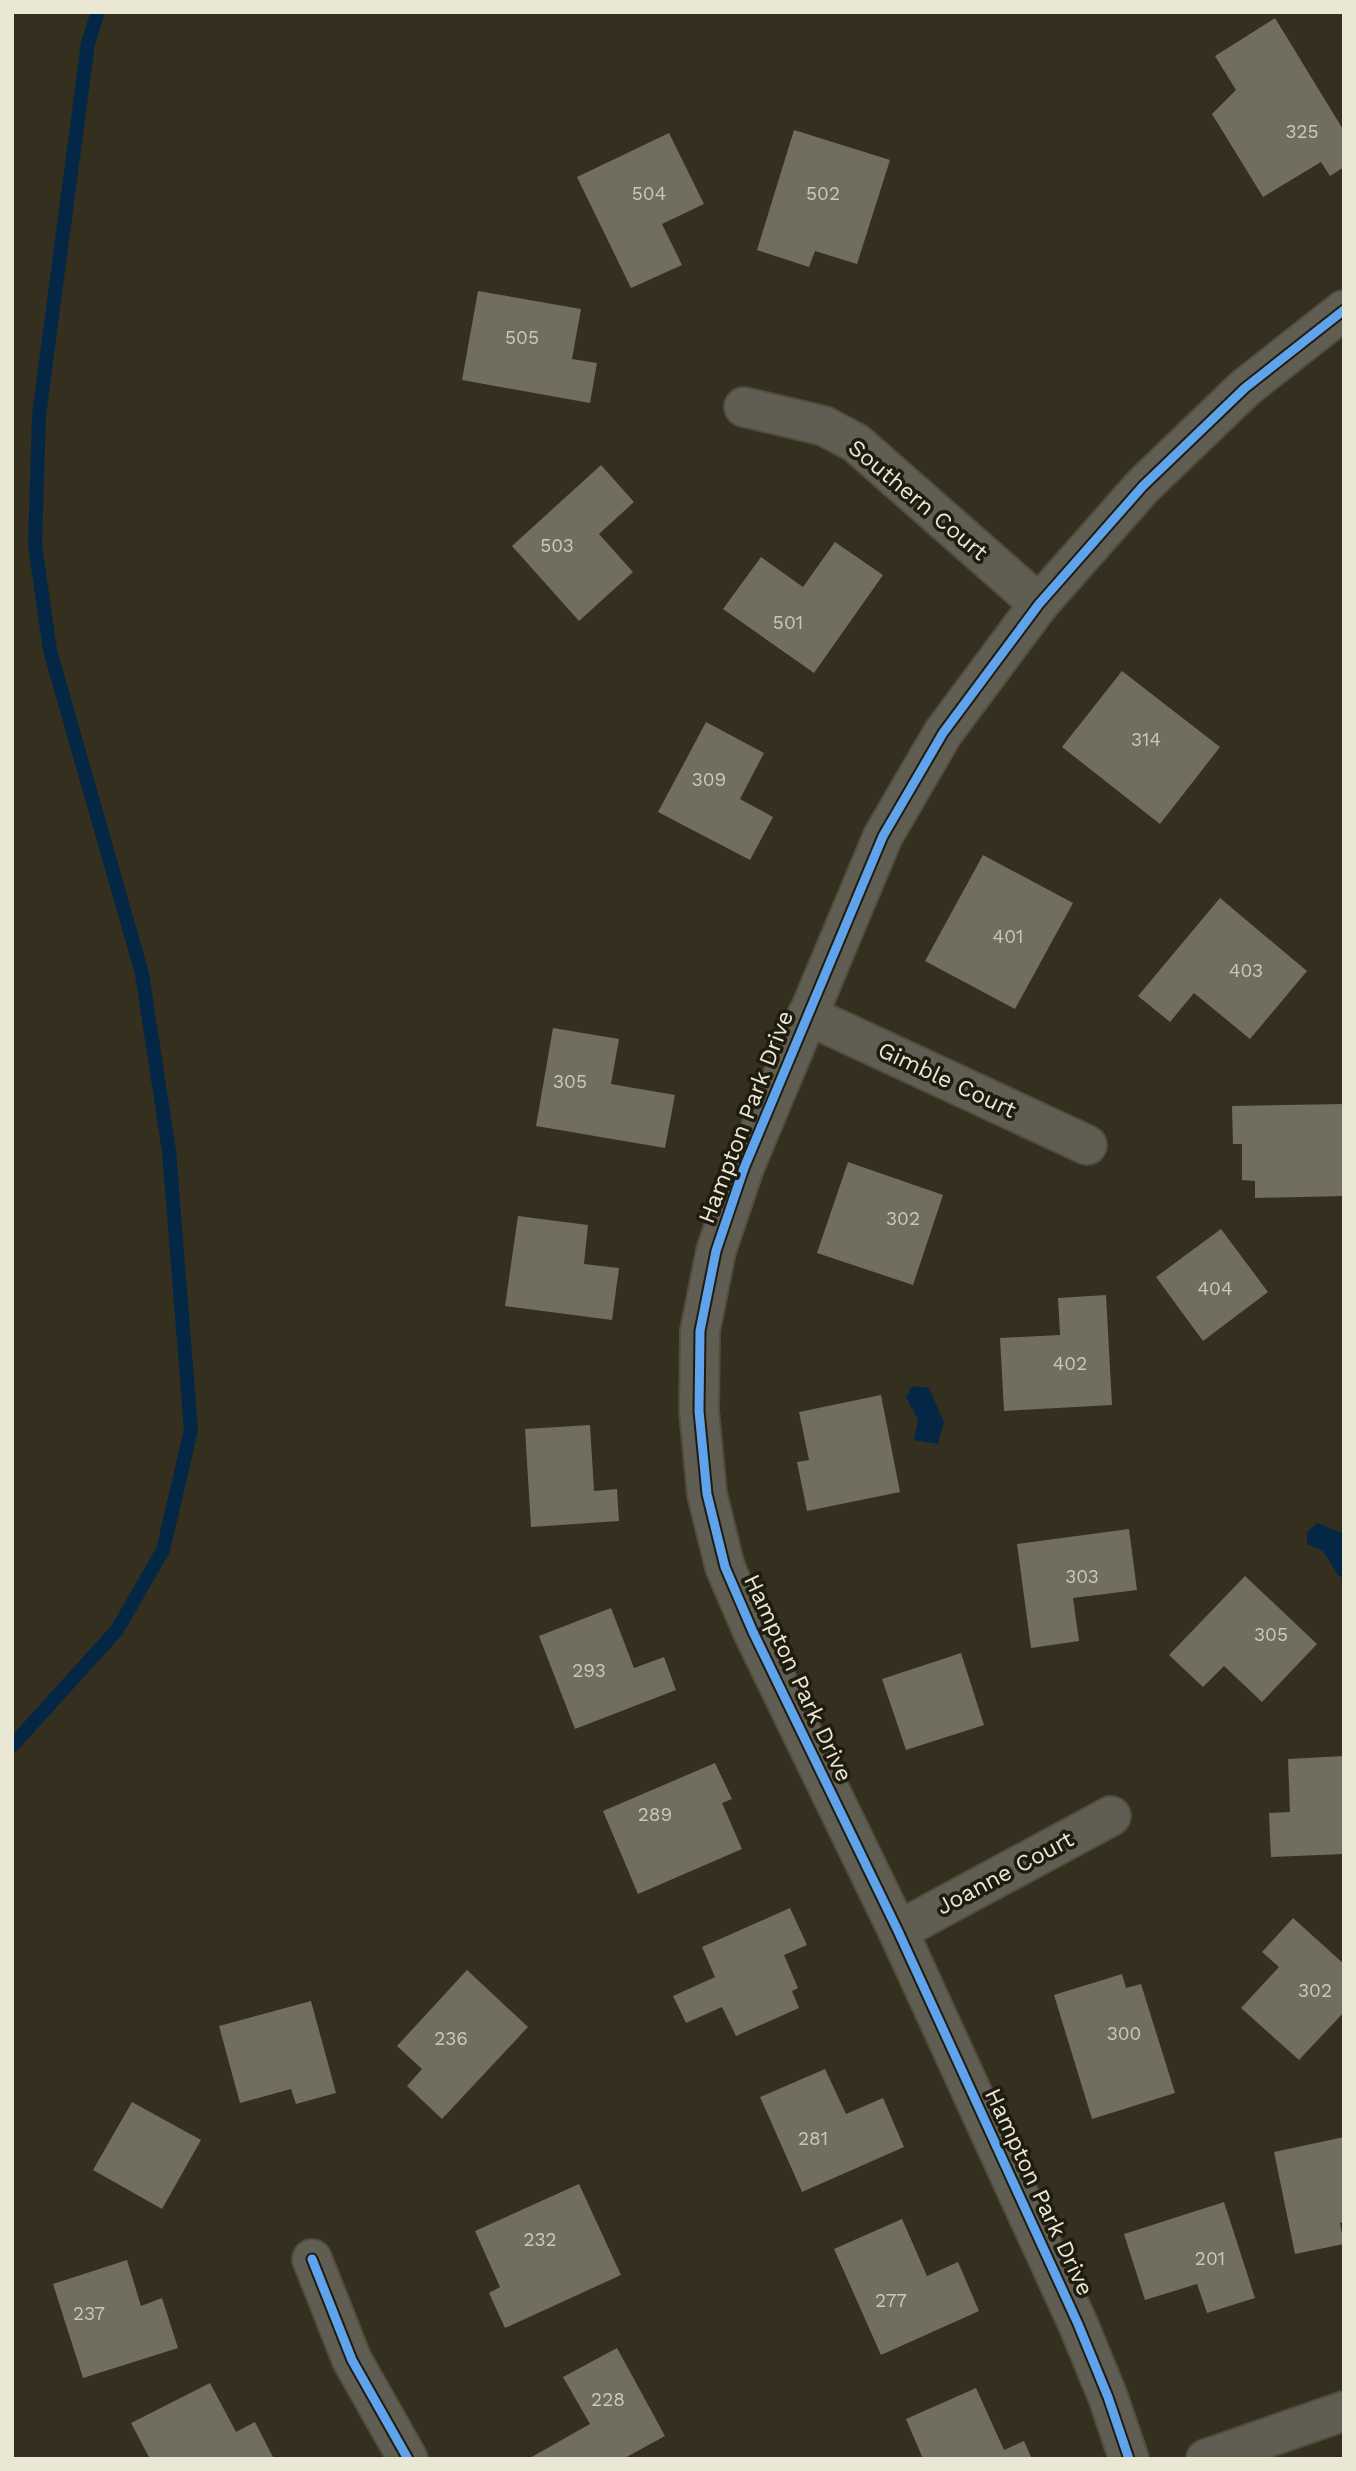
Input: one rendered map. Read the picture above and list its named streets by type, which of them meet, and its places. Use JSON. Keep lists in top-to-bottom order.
{
  "streets": {
    "street": [
      "Southern Court",
      "Gimble Court",
      "Hampton Park Drive",
      "Joanne Court"
    ]
  },
  "crossings": [
    ["Southern Court", "Hampton Park Drive"],
    ["Gimble Court", "Hampton Park Drive"],
    ["Hampton Park Drive", "Joanne Court"]
  ],
  "house_numbers": [
    "325",
    "504",
    "502",
    "505",
    "503",
    "501",
    "314",
    "309",
    "401",
    "403",
    "305",
    "302",
    "404",
    "402",
    "303",
    "305",
    "293",
    "289",
    "302",
    "300",
    "236",
    "281",
    "232",
    "201",
    "277",
    "237",
    "228"
  ]
}
